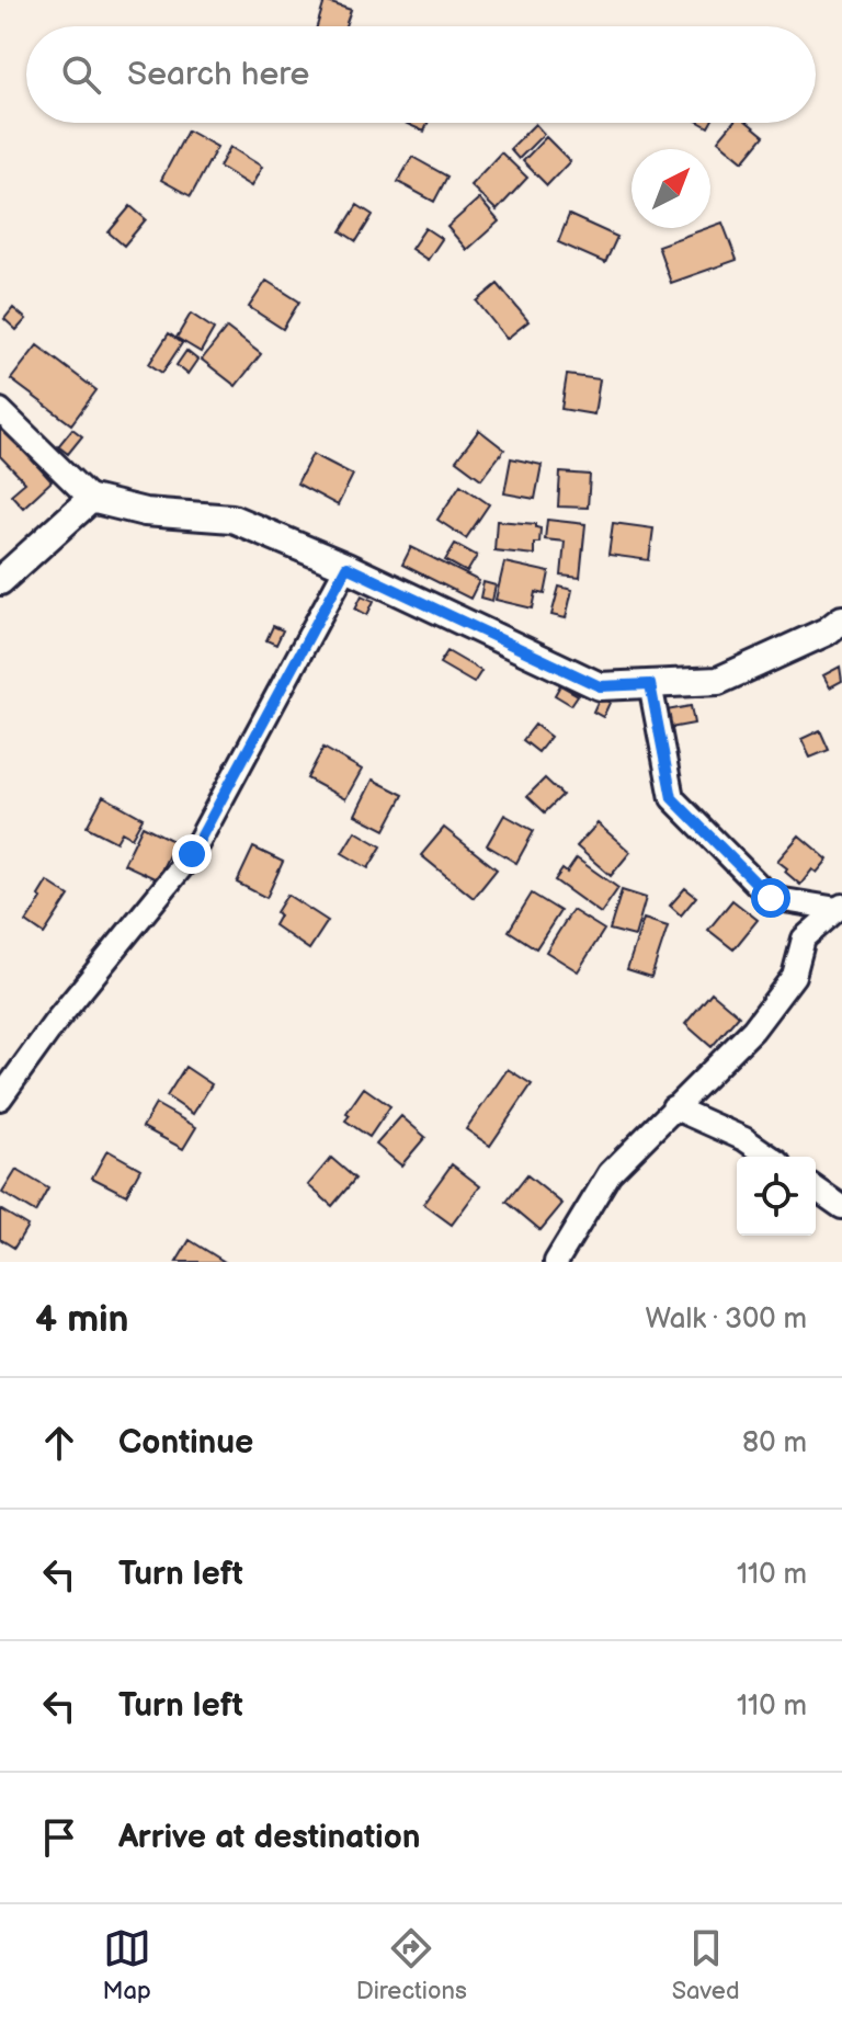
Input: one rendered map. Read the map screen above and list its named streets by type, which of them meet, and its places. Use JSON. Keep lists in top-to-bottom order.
{
  "north": "top right",
  "page": {
    "search": "Search here",
    "heading": ["4 min", "Walk · 300 m"],
    "list": [
      ["Continue", "80 m"],
      ["Turn left", "110 m"],
      ["Turn left", "110 m"],
      "Arrive at destination"
    ],
    "nav": ["Map", "Directions", "Saved"]
  }
}
